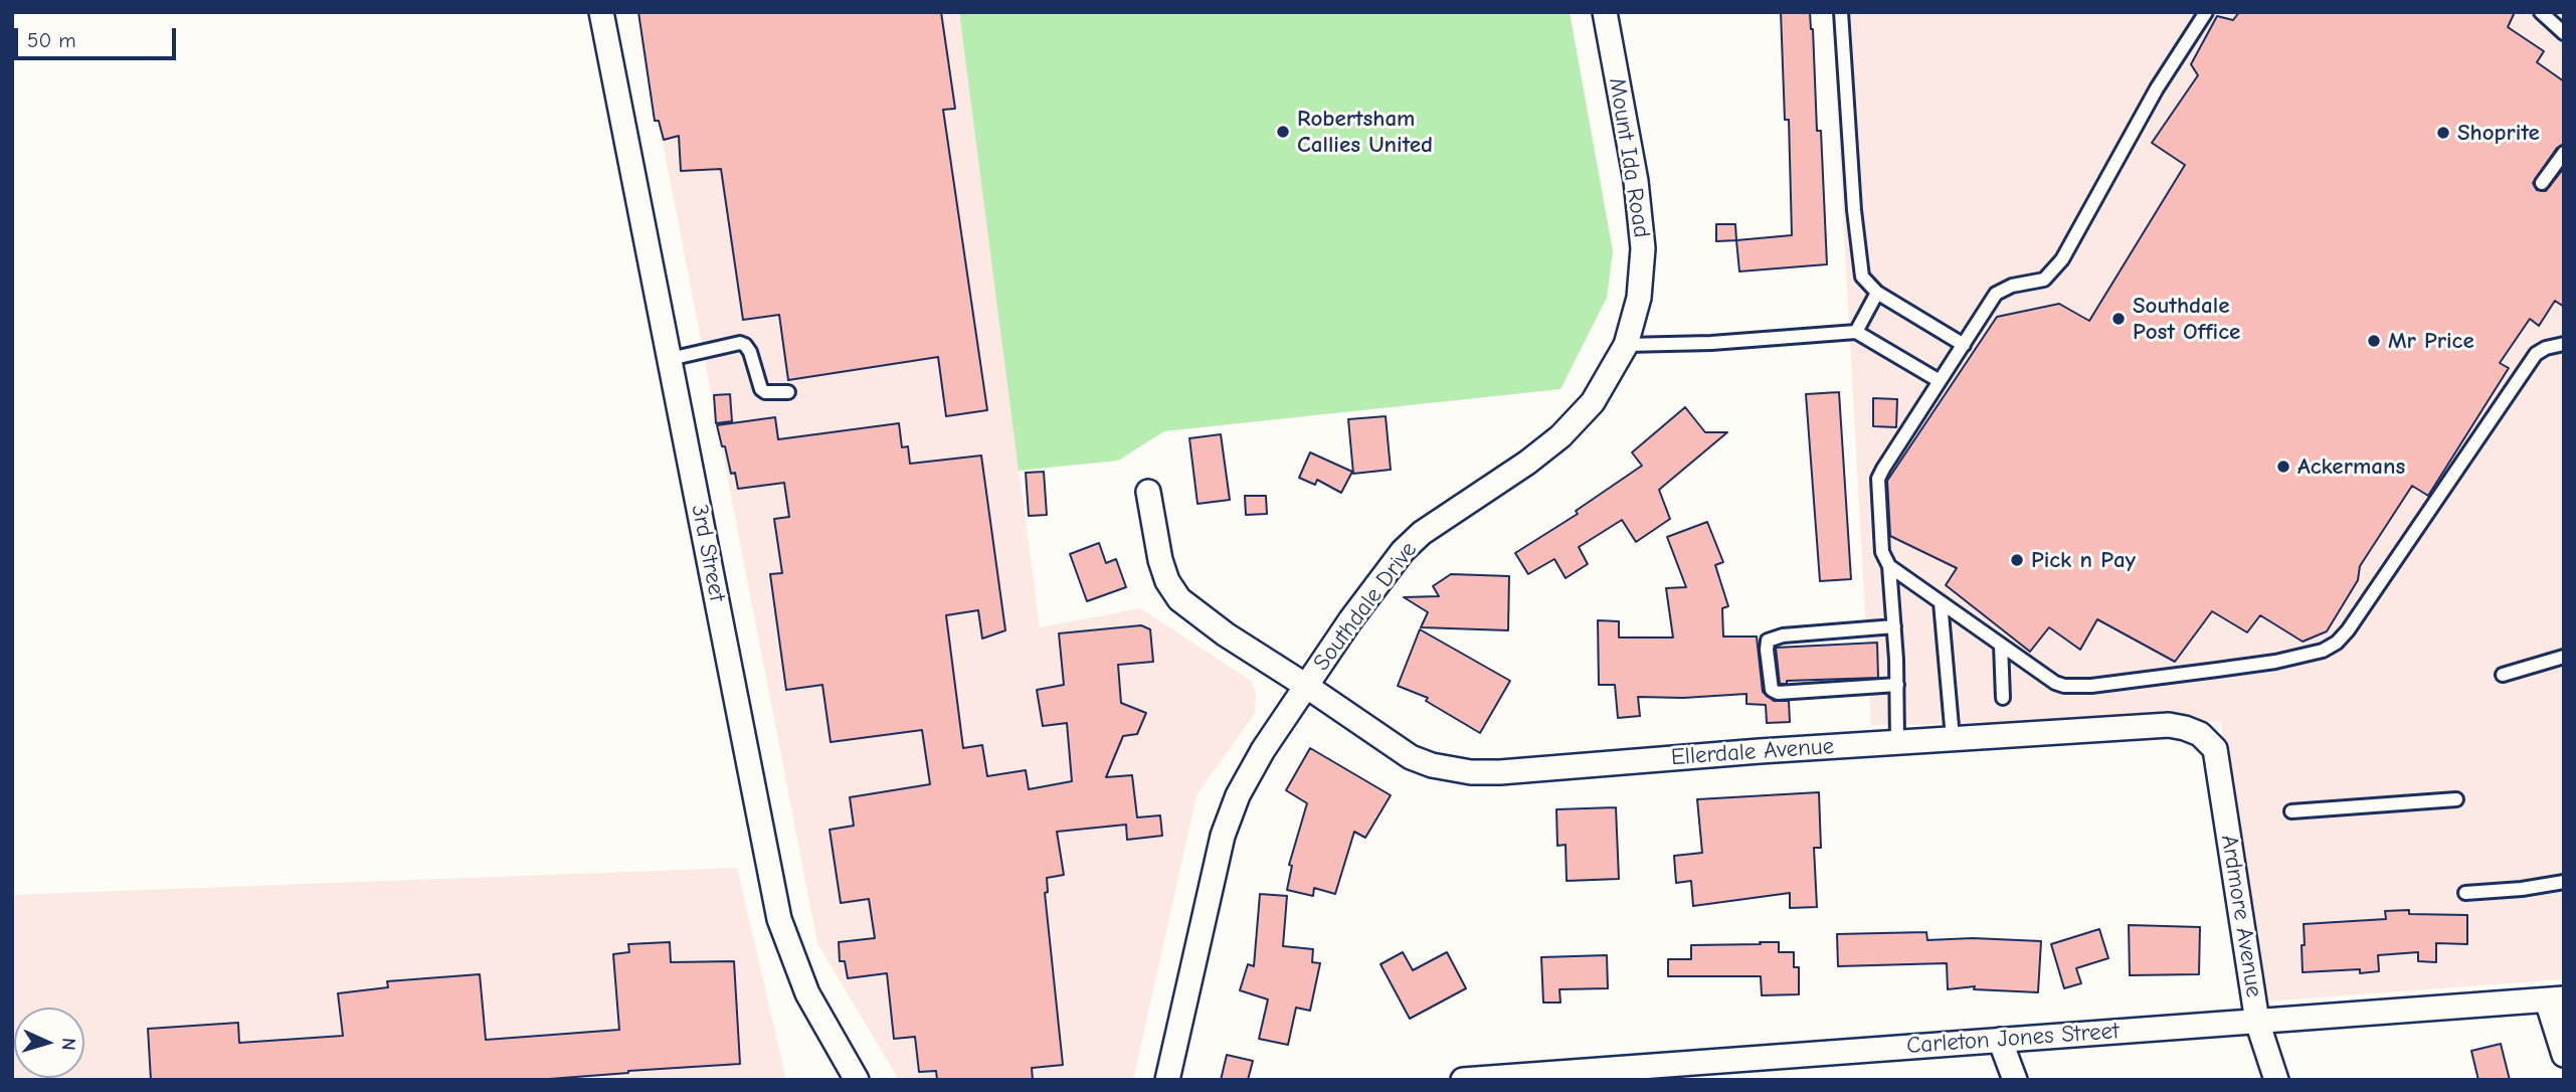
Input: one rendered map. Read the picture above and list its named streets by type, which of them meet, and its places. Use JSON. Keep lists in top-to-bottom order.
{
  "streets": {
    "street": [
      "Mount Ida Road",
      "3rd Street",
      "Southdale Drive",
      "Ellerdale Avenue",
      "Ardmore Avenue",
      "Carleton Jones Street"
    ]
  },
  "crossings": [
    ["Mount Ida Road", "Southdale Drive"],
    ["Southdale Drive", "Ellerdale Avenue"],
    ["Ellerdale Avenue", "Ardmore Avenue"],
    ["Ardmore Avenue", "Carleton Jones Street"]
  ],
  "places": [
    "Robertsham Callies United",
    "Shoprite",
    "Southdale Post Office",
    "Mr Price",
    "Ackermans",
    "Pick n Pay"
  ],
  "scale_bar": "50 m",
  "north": "right"
}
